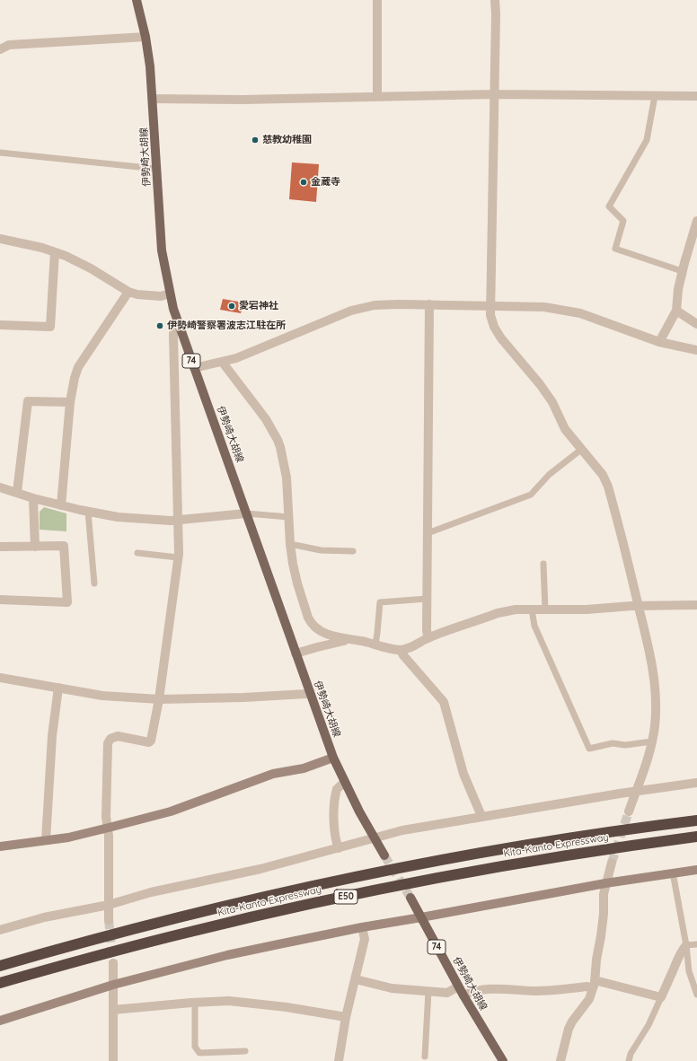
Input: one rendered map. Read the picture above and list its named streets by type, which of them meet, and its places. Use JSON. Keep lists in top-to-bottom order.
{
  "streets": {
    "highway": ["Kita-Kanto Expressway", "E50"],
    "main road": ["伊勢崎大胡線", "74"]
  },
  "places": [
    "慈教幼稚園",
    "金蔵寺",
    "愛宕神社",
    "伊勢崎警察署波志江駐在所"
  ]
}
